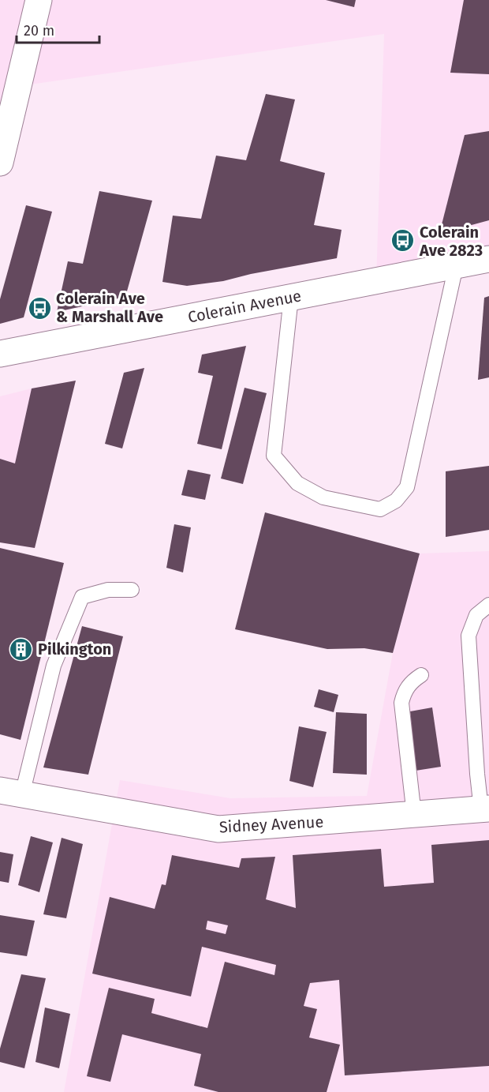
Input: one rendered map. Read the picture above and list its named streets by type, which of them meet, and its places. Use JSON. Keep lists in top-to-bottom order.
{
  "streets": {
    "street": ["Colerain Avenue", "Sidney Avenue"]
  },
  "places": {
    "bus stop": ["Colerain Ave 2823", "Colerain Ave & Marshall Ave"],
    "building": ["Pilkington"]
  },
  "scale_bar": "20 m"
}
